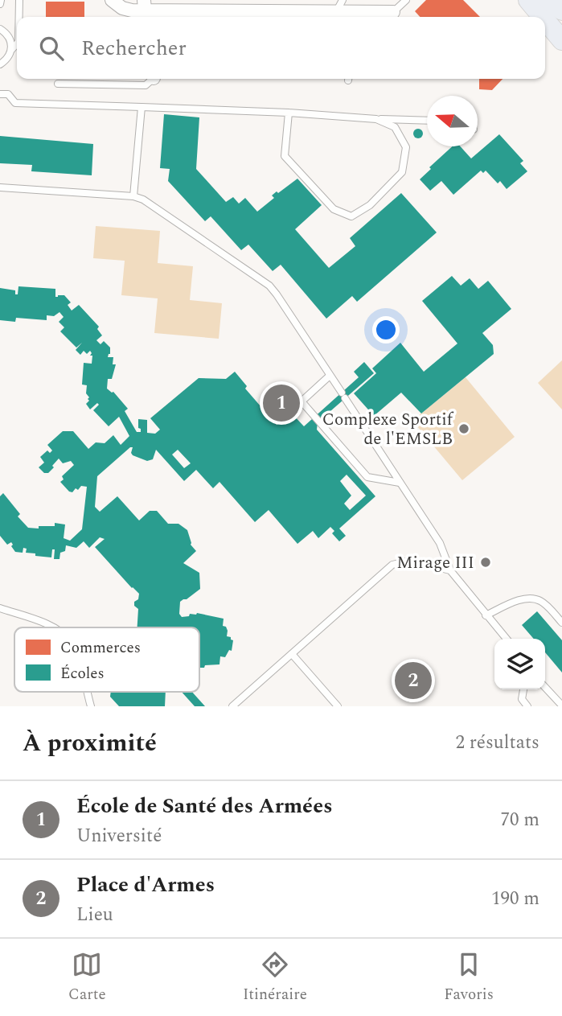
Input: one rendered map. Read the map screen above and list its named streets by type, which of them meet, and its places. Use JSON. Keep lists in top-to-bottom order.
{
  "places": ["Complexe Sportif de l'EMSLB", "Mirage III"],
  "legend": ["Commerces", "Écoles"],
  "north": "left",
  "page": {
    "search": "Rechercher",
    "pins": ["1", "2"],
    "heading": ["À proximité", "2 résultats"],
    "list": [
      {
        "mark": "1",
        "name": "École de Santé des Armées",
        "note": "Université",
        "value": "70 m"
      },
      {
        "mark": "2",
        "name": "Place d'Armes",
        "note": "Lieu",
        "value": "190 m"
      }
    ],
    "nav": ["Carte", "Itinéraire", "Favoris"]
  }
}
